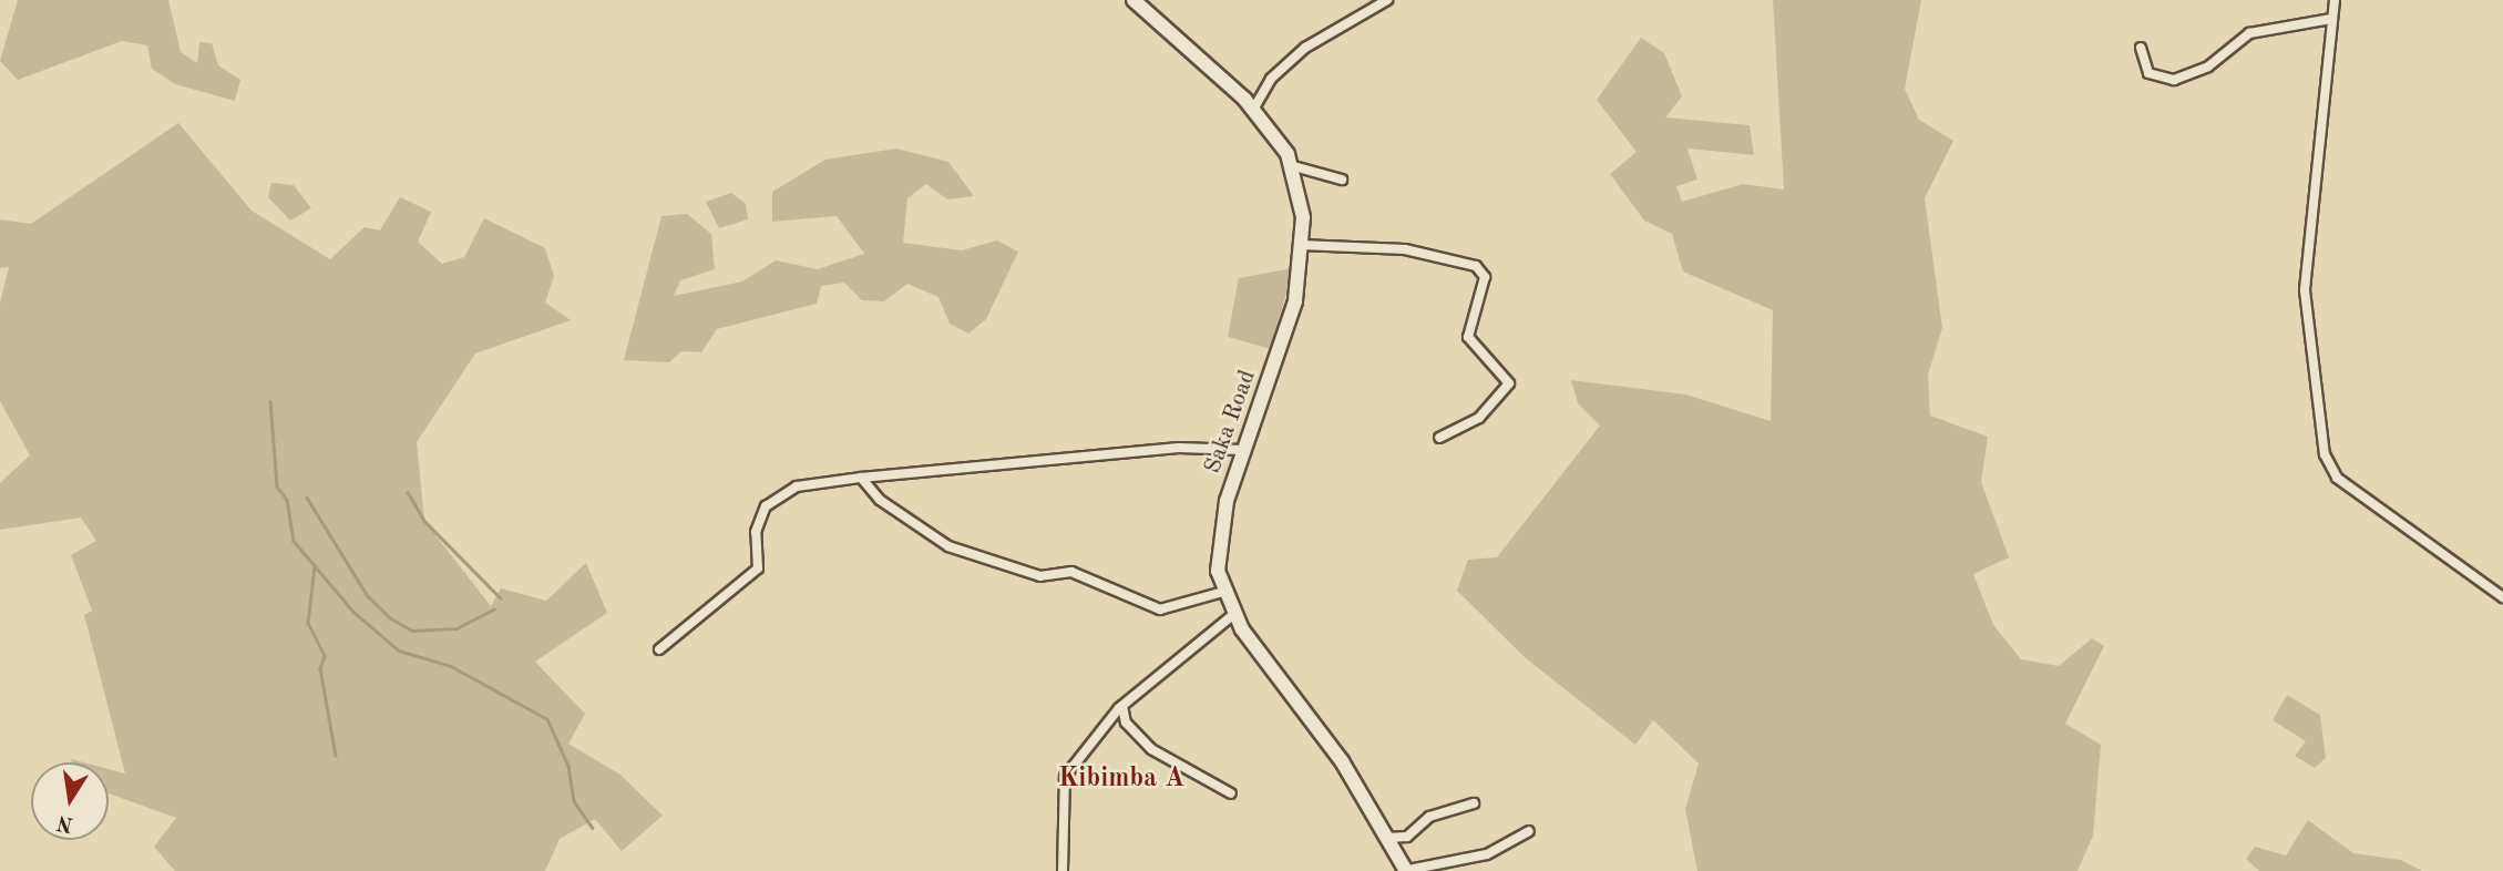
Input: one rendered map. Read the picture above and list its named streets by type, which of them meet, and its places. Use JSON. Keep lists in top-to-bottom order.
{
  "streets": {
    "main road": ["Saka Road"]
  },
  "districts": ["Kibimba A"],
  "north": "bottom"
}
